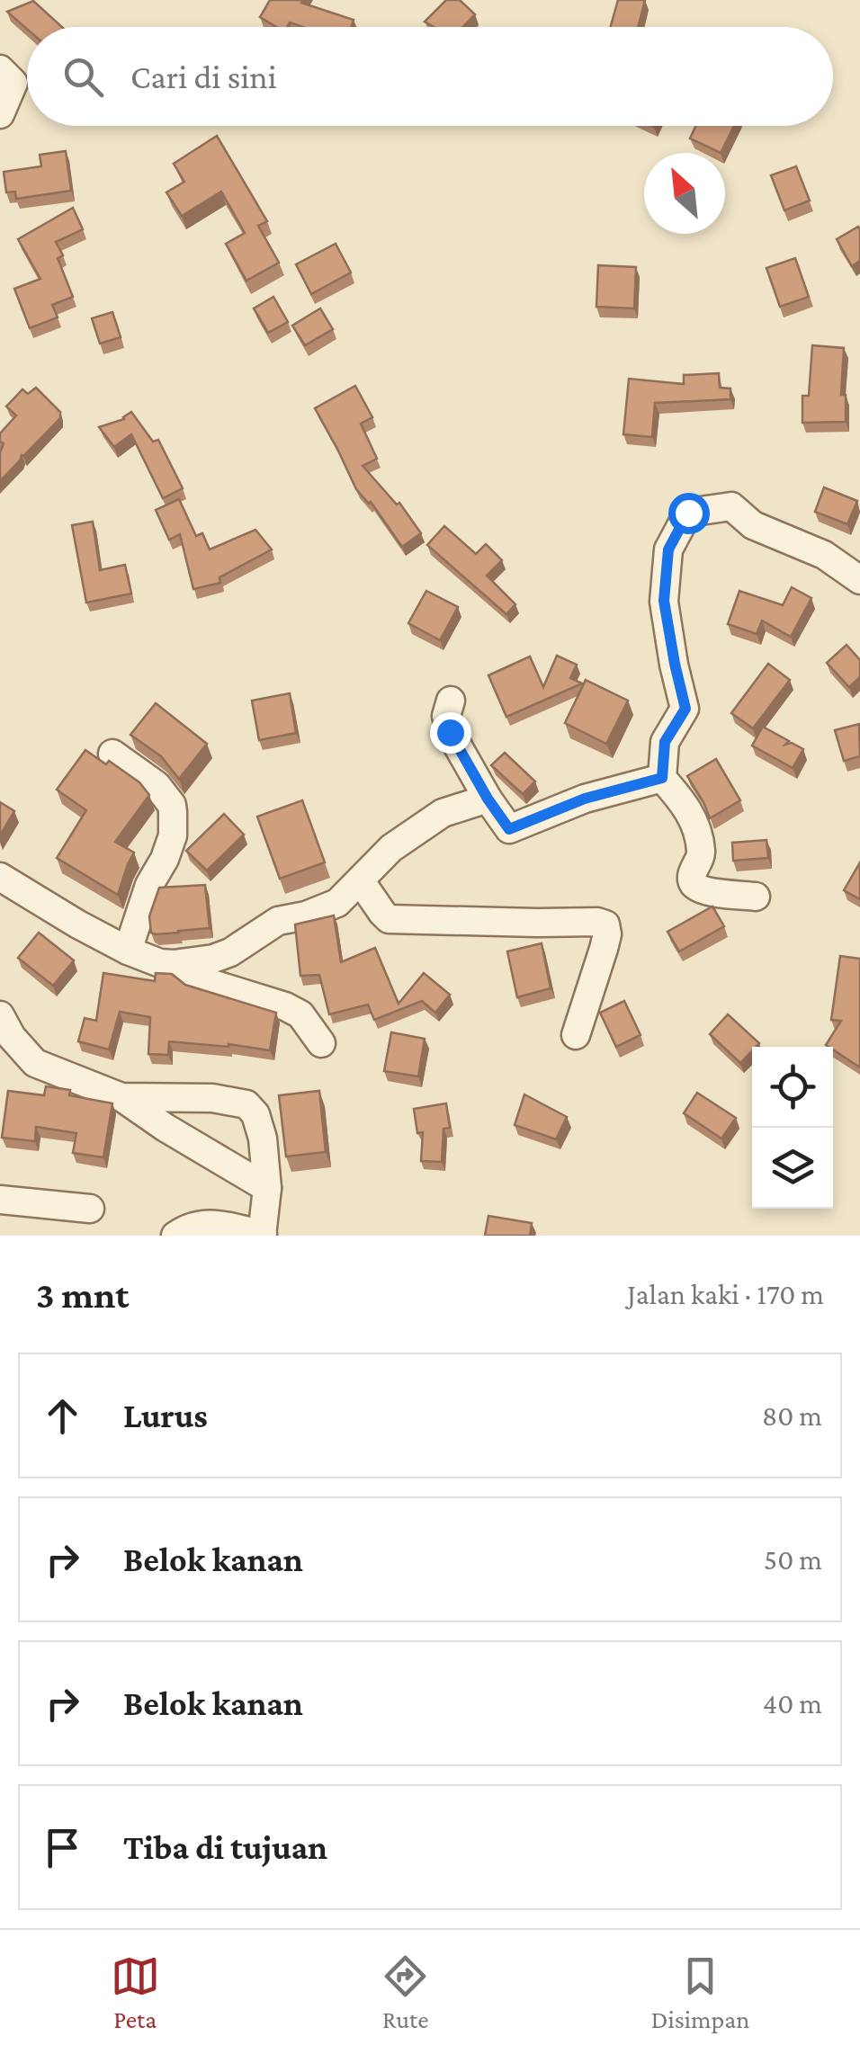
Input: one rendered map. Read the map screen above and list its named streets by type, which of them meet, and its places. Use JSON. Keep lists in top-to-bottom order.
{
  "north": "top left",
  "page": {
    "search": "Cari di sini",
    "heading": ["3 mnt", "Jalan kaki · 170 m"],
    "list": [
      ["Lurus", "80 m"],
      ["Belok kanan", "50 m"],
      ["Belok kanan", "40 m"],
      "Tiba di tujuan"
    ],
    "nav": ["Peta", "Rute", "Disimpan"]
  }
}
